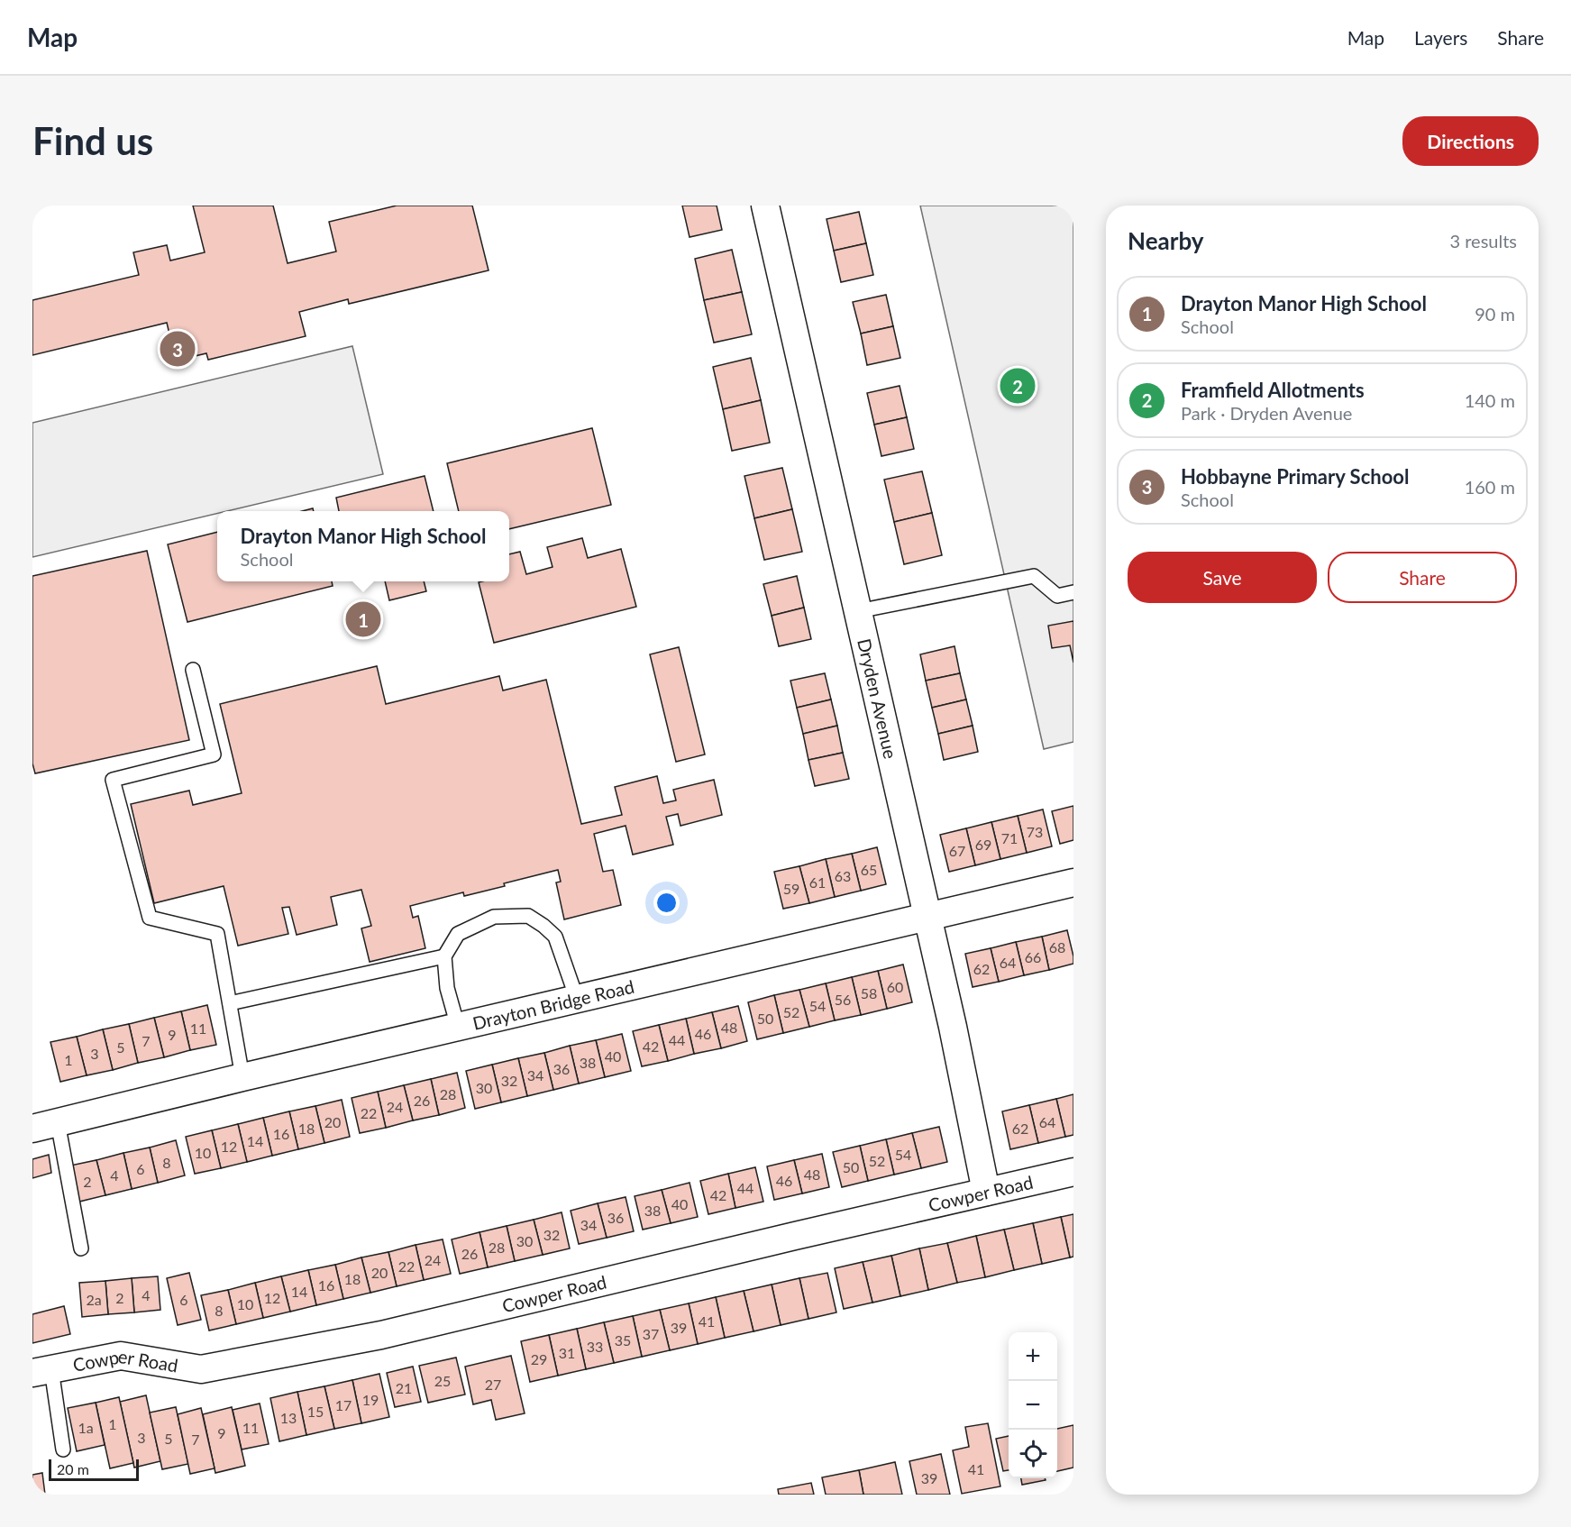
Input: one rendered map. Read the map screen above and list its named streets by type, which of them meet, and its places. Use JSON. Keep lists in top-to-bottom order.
{
  "streets": {
    "street": ["Dryden Avenue", "Drayton Bridge Road", "Cowper Road"]
  },
  "crossings": [
    ["Dryden Avenue", "Drayton Bridge Road"],
    ["Dryden Avenue", "Cowper Road"]
  ],
  "house_numbers": [
    "73",
    "71",
    "69",
    "67",
    "65",
    "63",
    "61",
    "59",
    "68",
    "66",
    "64",
    "62",
    "60",
    "58",
    "56",
    "54",
    "52",
    "50",
    "48",
    "11",
    "46",
    "9",
    "44",
    "7",
    "42",
    "5",
    "3",
    "40",
    "1",
    "38",
    "36",
    "34",
    "32",
    "30",
    "28",
    "26",
    "24",
    "22",
    "20",
    "64",
    "18",
    "62",
    "16",
    "14",
    "12",
    "10",
    "54",
    "52",
    "8",
    "50",
    "6",
    "48",
    "4",
    "46",
    "2",
    "44",
    "42",
    "40",
    "38",
    "36",
    "34",
    "32",
    "30",
    "28",
    "26",
    "24",
    "22",
    "20",
    "18",
    "16",
    "14",
    "4",
    "2",
    "12",
    "2a",
    "6",
    "10",
    "8",
    "41",
    "39",
    "37",
    "35",
    "33",
    "31",
    "29",
    "25",
    "27",
    "21",
    "19",
    "17",
    "15",
    "13",
    "1",
    "1a",
    "11",
    "9",
    "3",
    "5",
    "7",
    "41",
    "39"
  ],
  "scale_bar": "20 m",
  "page": {
    "header": "Map",
    "nav": ["Map", "Layers", "Share"],
    "buttons": [
      "Directions",
      ["Save", "Share"]
    ],
    "title": "Find us",
    "heading": ["Nearby", "3 results"],
    "list": [
      {
        "mark": "1",
        "name": "Drayton Manor High School",
        "note": "School",
        "value": "90 m"
      },
      {
        "mark": "2",
        "name": "Framfield Allotments",
        "note": "Park · Dryden Avenue",
        "value": "140 m"
      },
      {
        "mark": "3",
        "name": "Hobbayne Primary School",
        "note": "School",
        "value": "160 m"
      }
    ],
    "pins": ["3", "2", "1"],
    "popup": ["Drayton Manor High School", "School"],
    "map_buttons": ["+", "−"],
    "scale": "20 m"
  }
}
